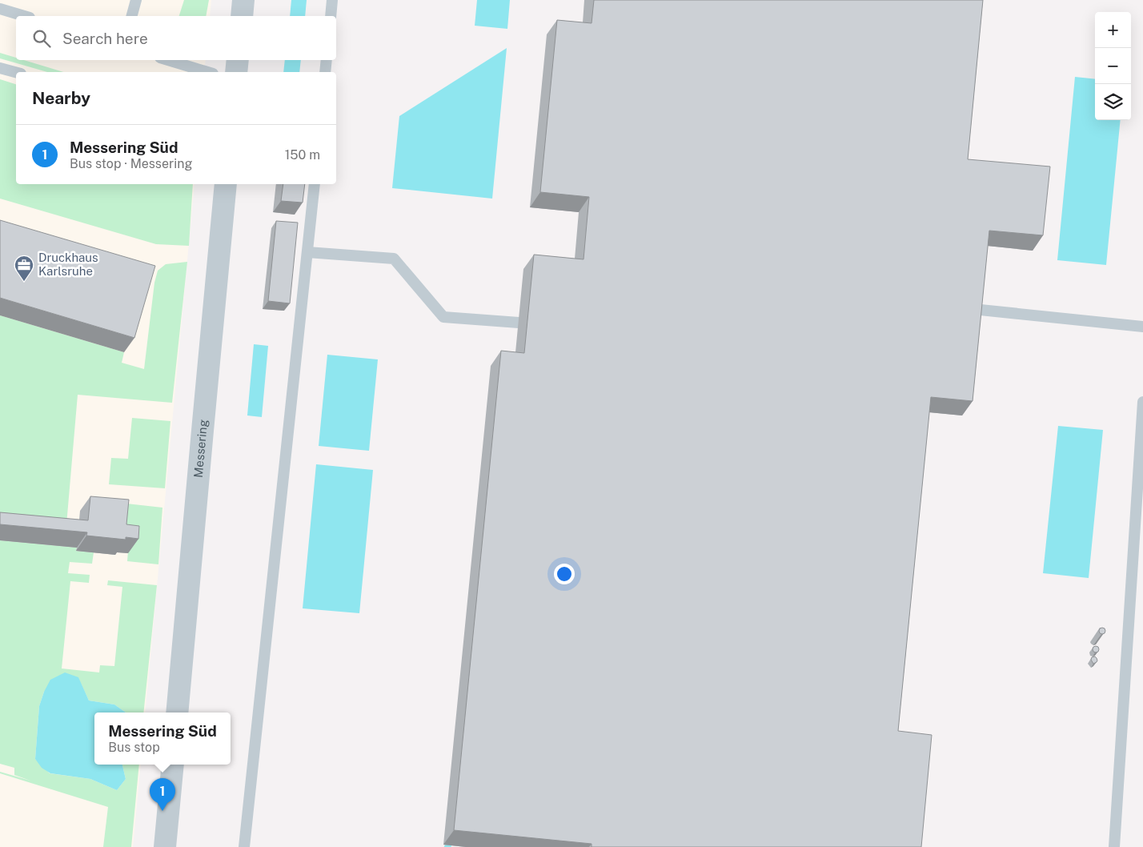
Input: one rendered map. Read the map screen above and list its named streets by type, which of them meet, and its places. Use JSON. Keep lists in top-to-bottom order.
{
  "streets": {
    "street": ["Messering"]
  },
  "places": {
    "office": ["Druckhaus Karlsruhe"]
  },
  "page": {
    "map_buttons": ["+", "−"],
    "search": "Search here",
    "heading": "Nearby",
    "list": [
      {
        "mark": "1",
        "name": "Messering Süd",
        "note": "Bus stop · Messering",
        "value": "150 m"
      }
    ],
    "popup": ["Messering Süd", "Bus stop"],
    "pins": "1"
  }
}
